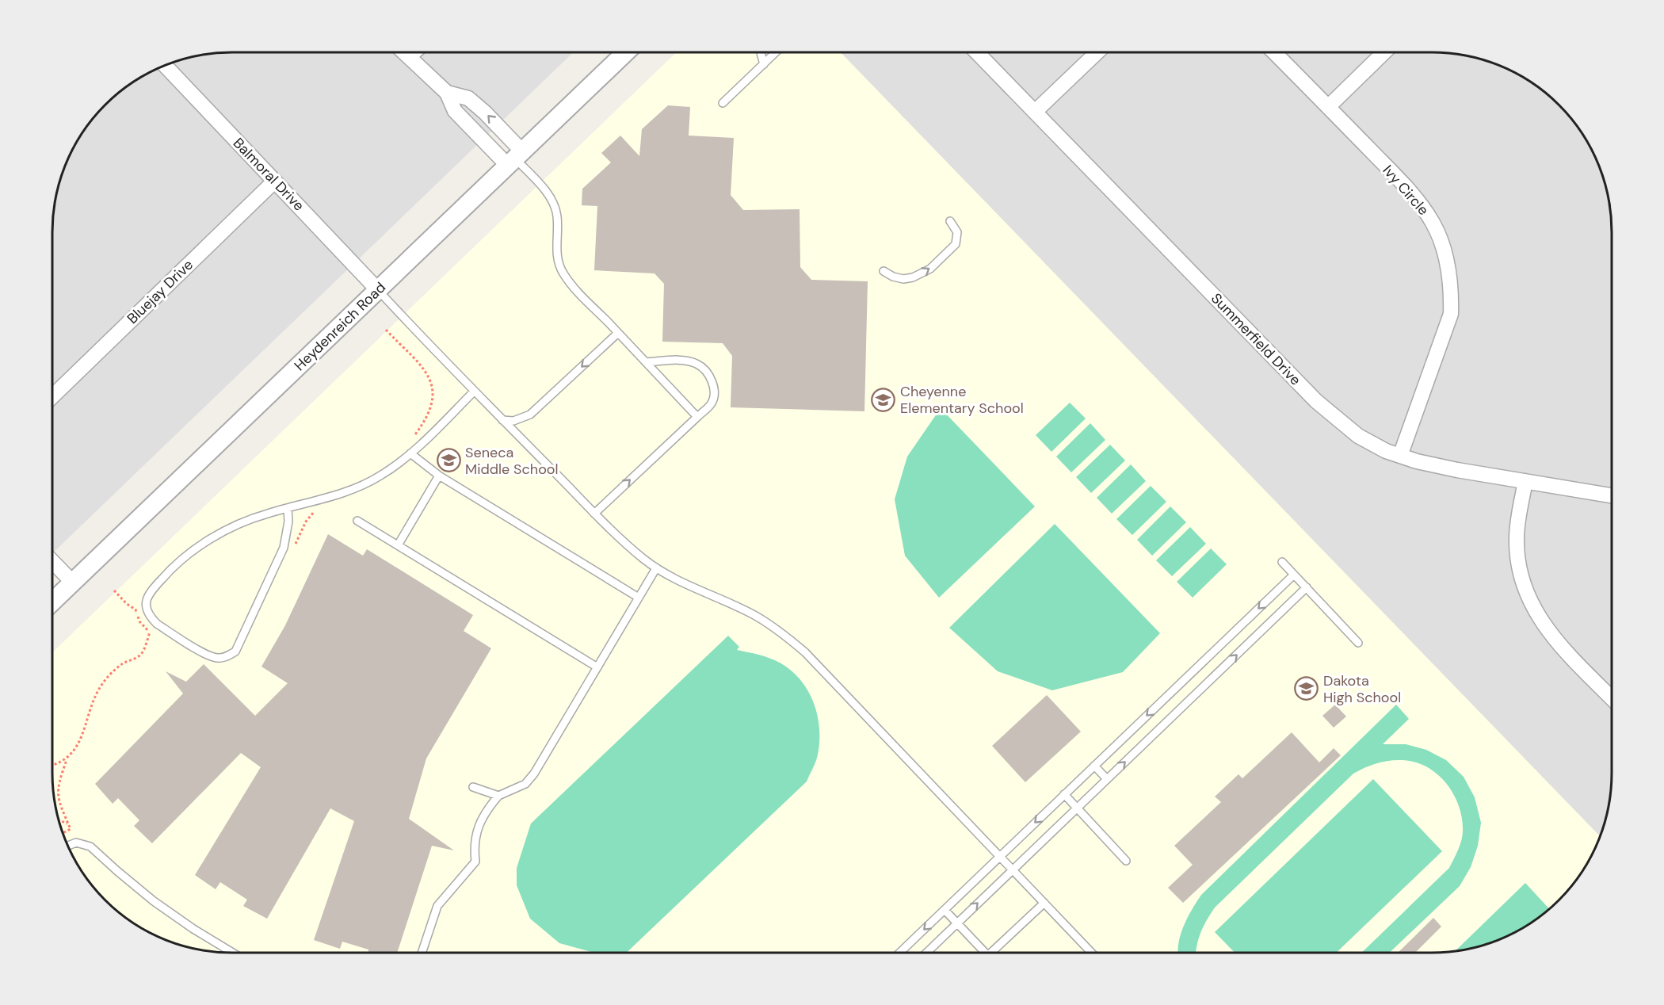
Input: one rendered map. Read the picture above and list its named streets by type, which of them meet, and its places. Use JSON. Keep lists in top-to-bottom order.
{
  "streets": {
    "street": [
      "Balmoral Drive",
      "Ivy Circle",
      "Bluejay Drive",
      "Heydenreich Road",
      "Summerfield Drive"
    ]
  },
  "crossings": [
    ["Balmoral Drive", "Bluejay Drive"],
    ["Balmoral Drive", "Heydenreich Road"],
    ["Ivy Circle", "Summerfield Drive"]
  ],
  "places": {
    "school or university": ["Cheyenne Elementary School", "Seneca Middle School", "Dakota High School"]
  }
}
